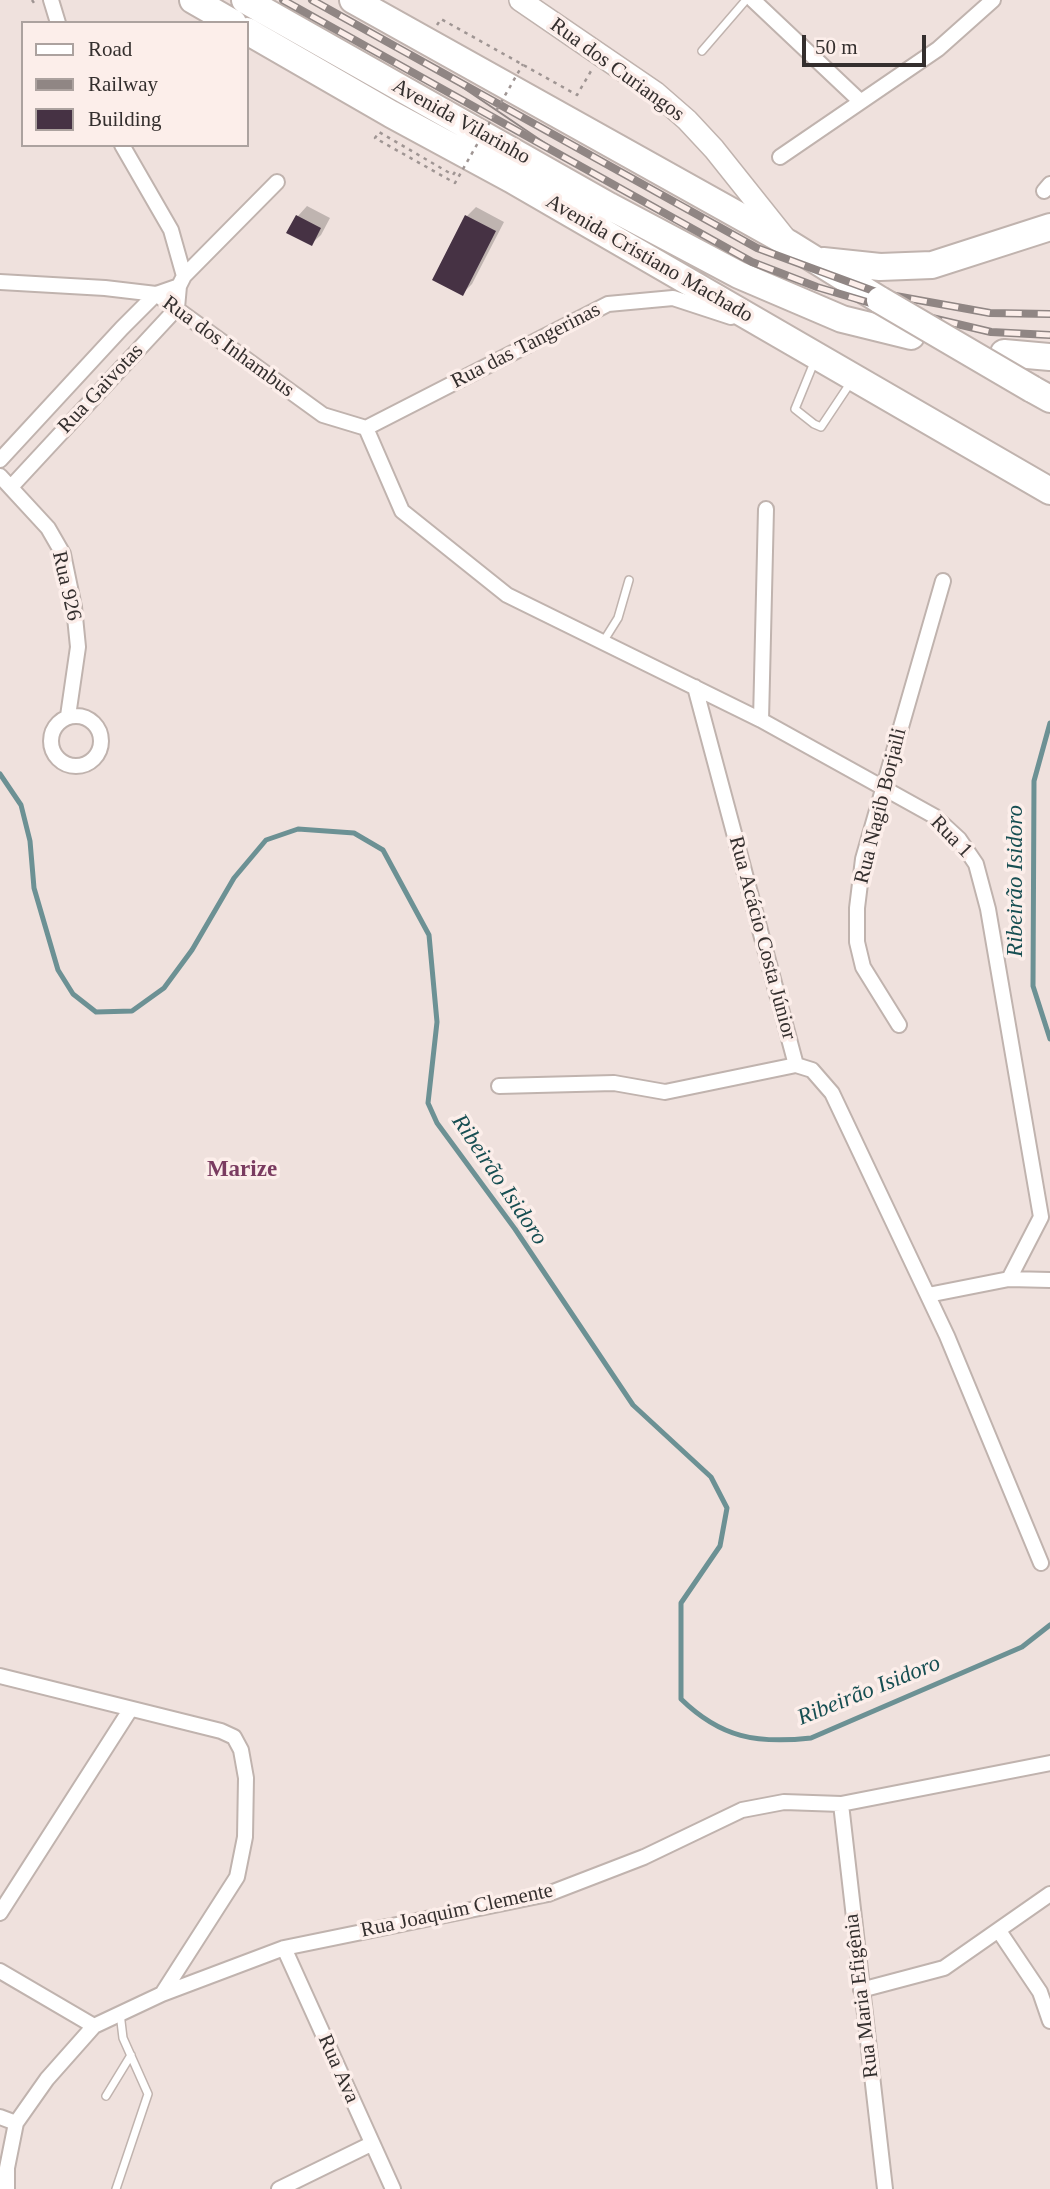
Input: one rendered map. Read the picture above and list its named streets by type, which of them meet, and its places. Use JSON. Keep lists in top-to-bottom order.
{
  "streets": {
    "highway": ["Avenida Vilarinho", "Avenida Cristiano Machado"],
    "street": [
      "Rua dos Curiangos",
      "Rua das Tangerinas",
      "Rua dos Inhambus",
      "Rua Gaivotas",
      "Rua 926",
      "Rua Nagib Borjaili",
      "Rua 1",
      "Rua Acácio Costa Júnior",
      "Rua Joaquim Clemente",
      "Rua Maria Efigênia",
      "Rua Ava"
    ]
  },
  "crossings": [
    ["Avenida Cristiano Machado", "Rua das Tangerinas"],
    ["Rua das Tangerinas", "Rua dos Inhambus"],
    ["Rua dos Inhambus", "Rua Gaivotas"],
    ["Rua Gaivotas", "Rua 926"],
    ["Rua Nagib Borjaili", "Rua 1"],
    ["Rua 1", "Rua Acácio Costa Júnior"],
    ["Rua Joaquim Clemente", "Rua Maria Efigênia"],
    ["Rua Joaquim Clemente", "Rua Ava"]
  ],
  "districts": ["Marize"],
  "water": ["Ribeirão Isidoro"],
  "legend": ["Road", "Railway", "Building"],
  "scale_bar": "50 m"
}
